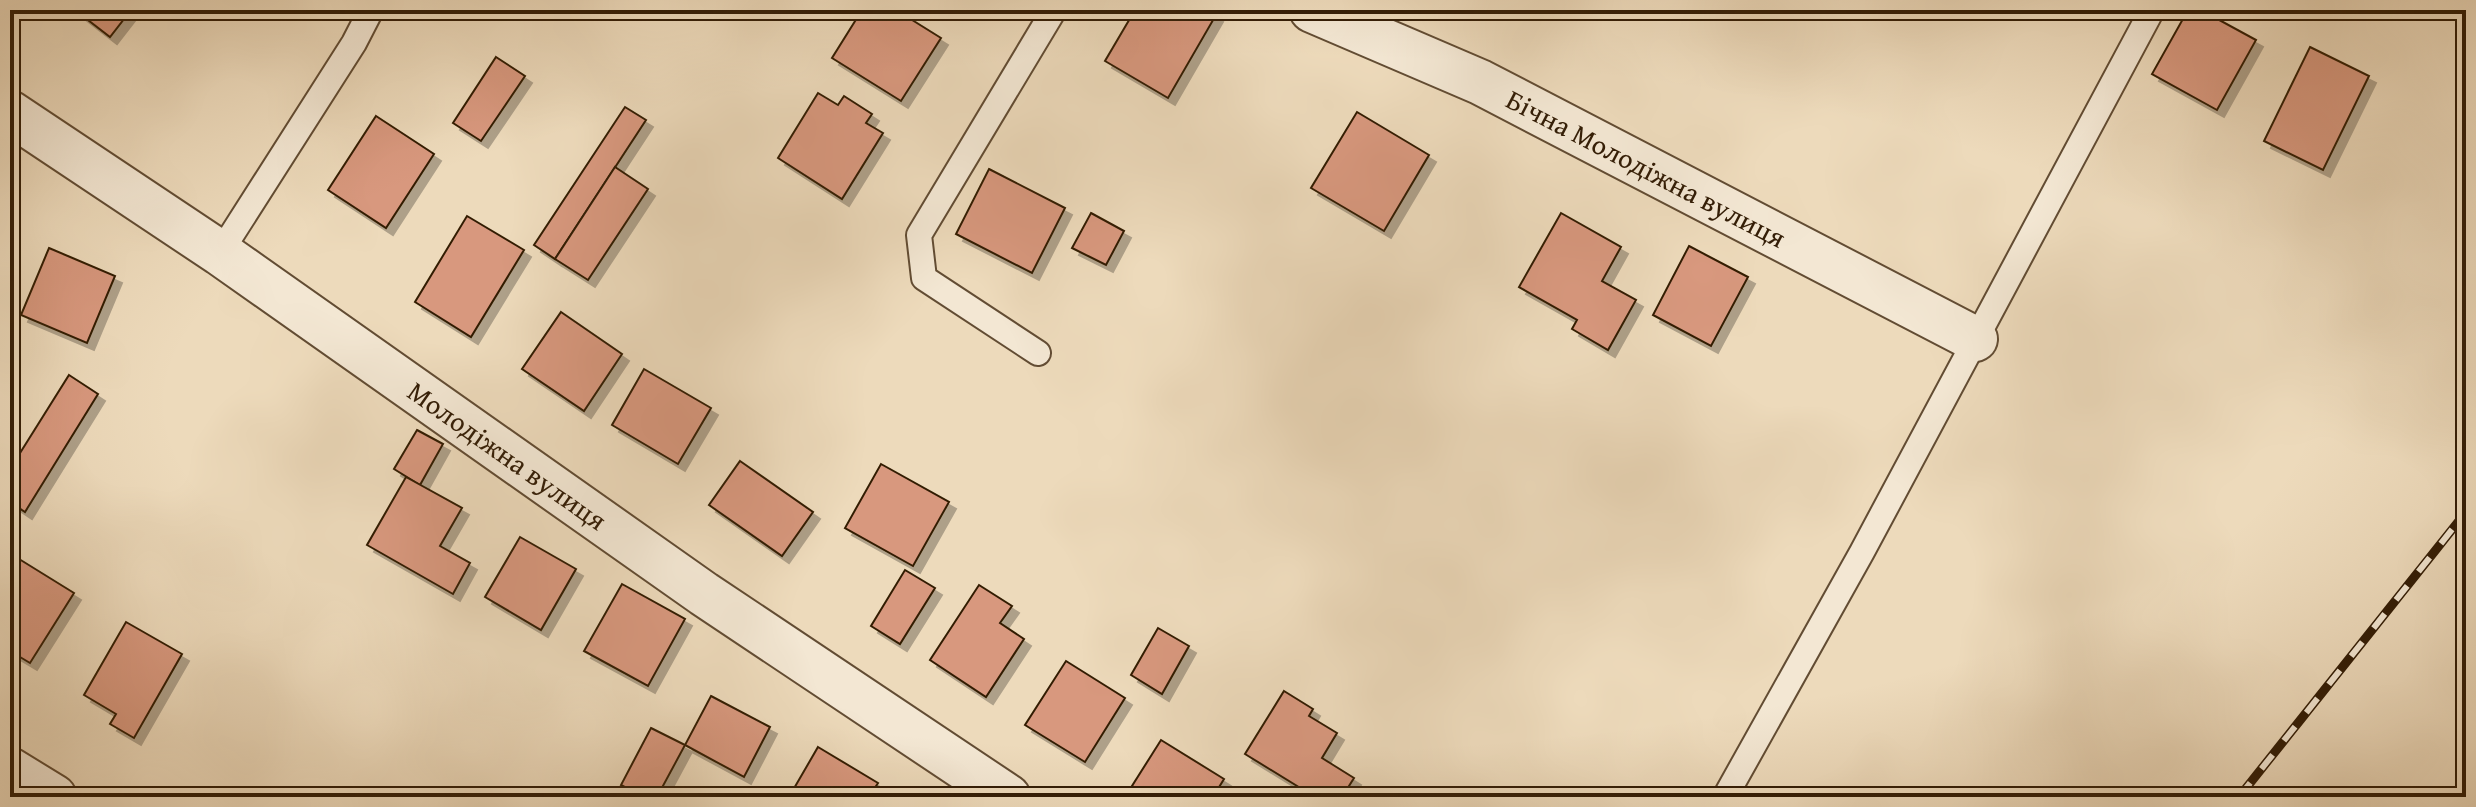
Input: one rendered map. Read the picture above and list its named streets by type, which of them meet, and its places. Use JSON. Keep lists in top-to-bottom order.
{
  "streets": {
    "street": ["Бічна Молодіжна вулиця", "Молодіжна вулиця"]
  }
}
